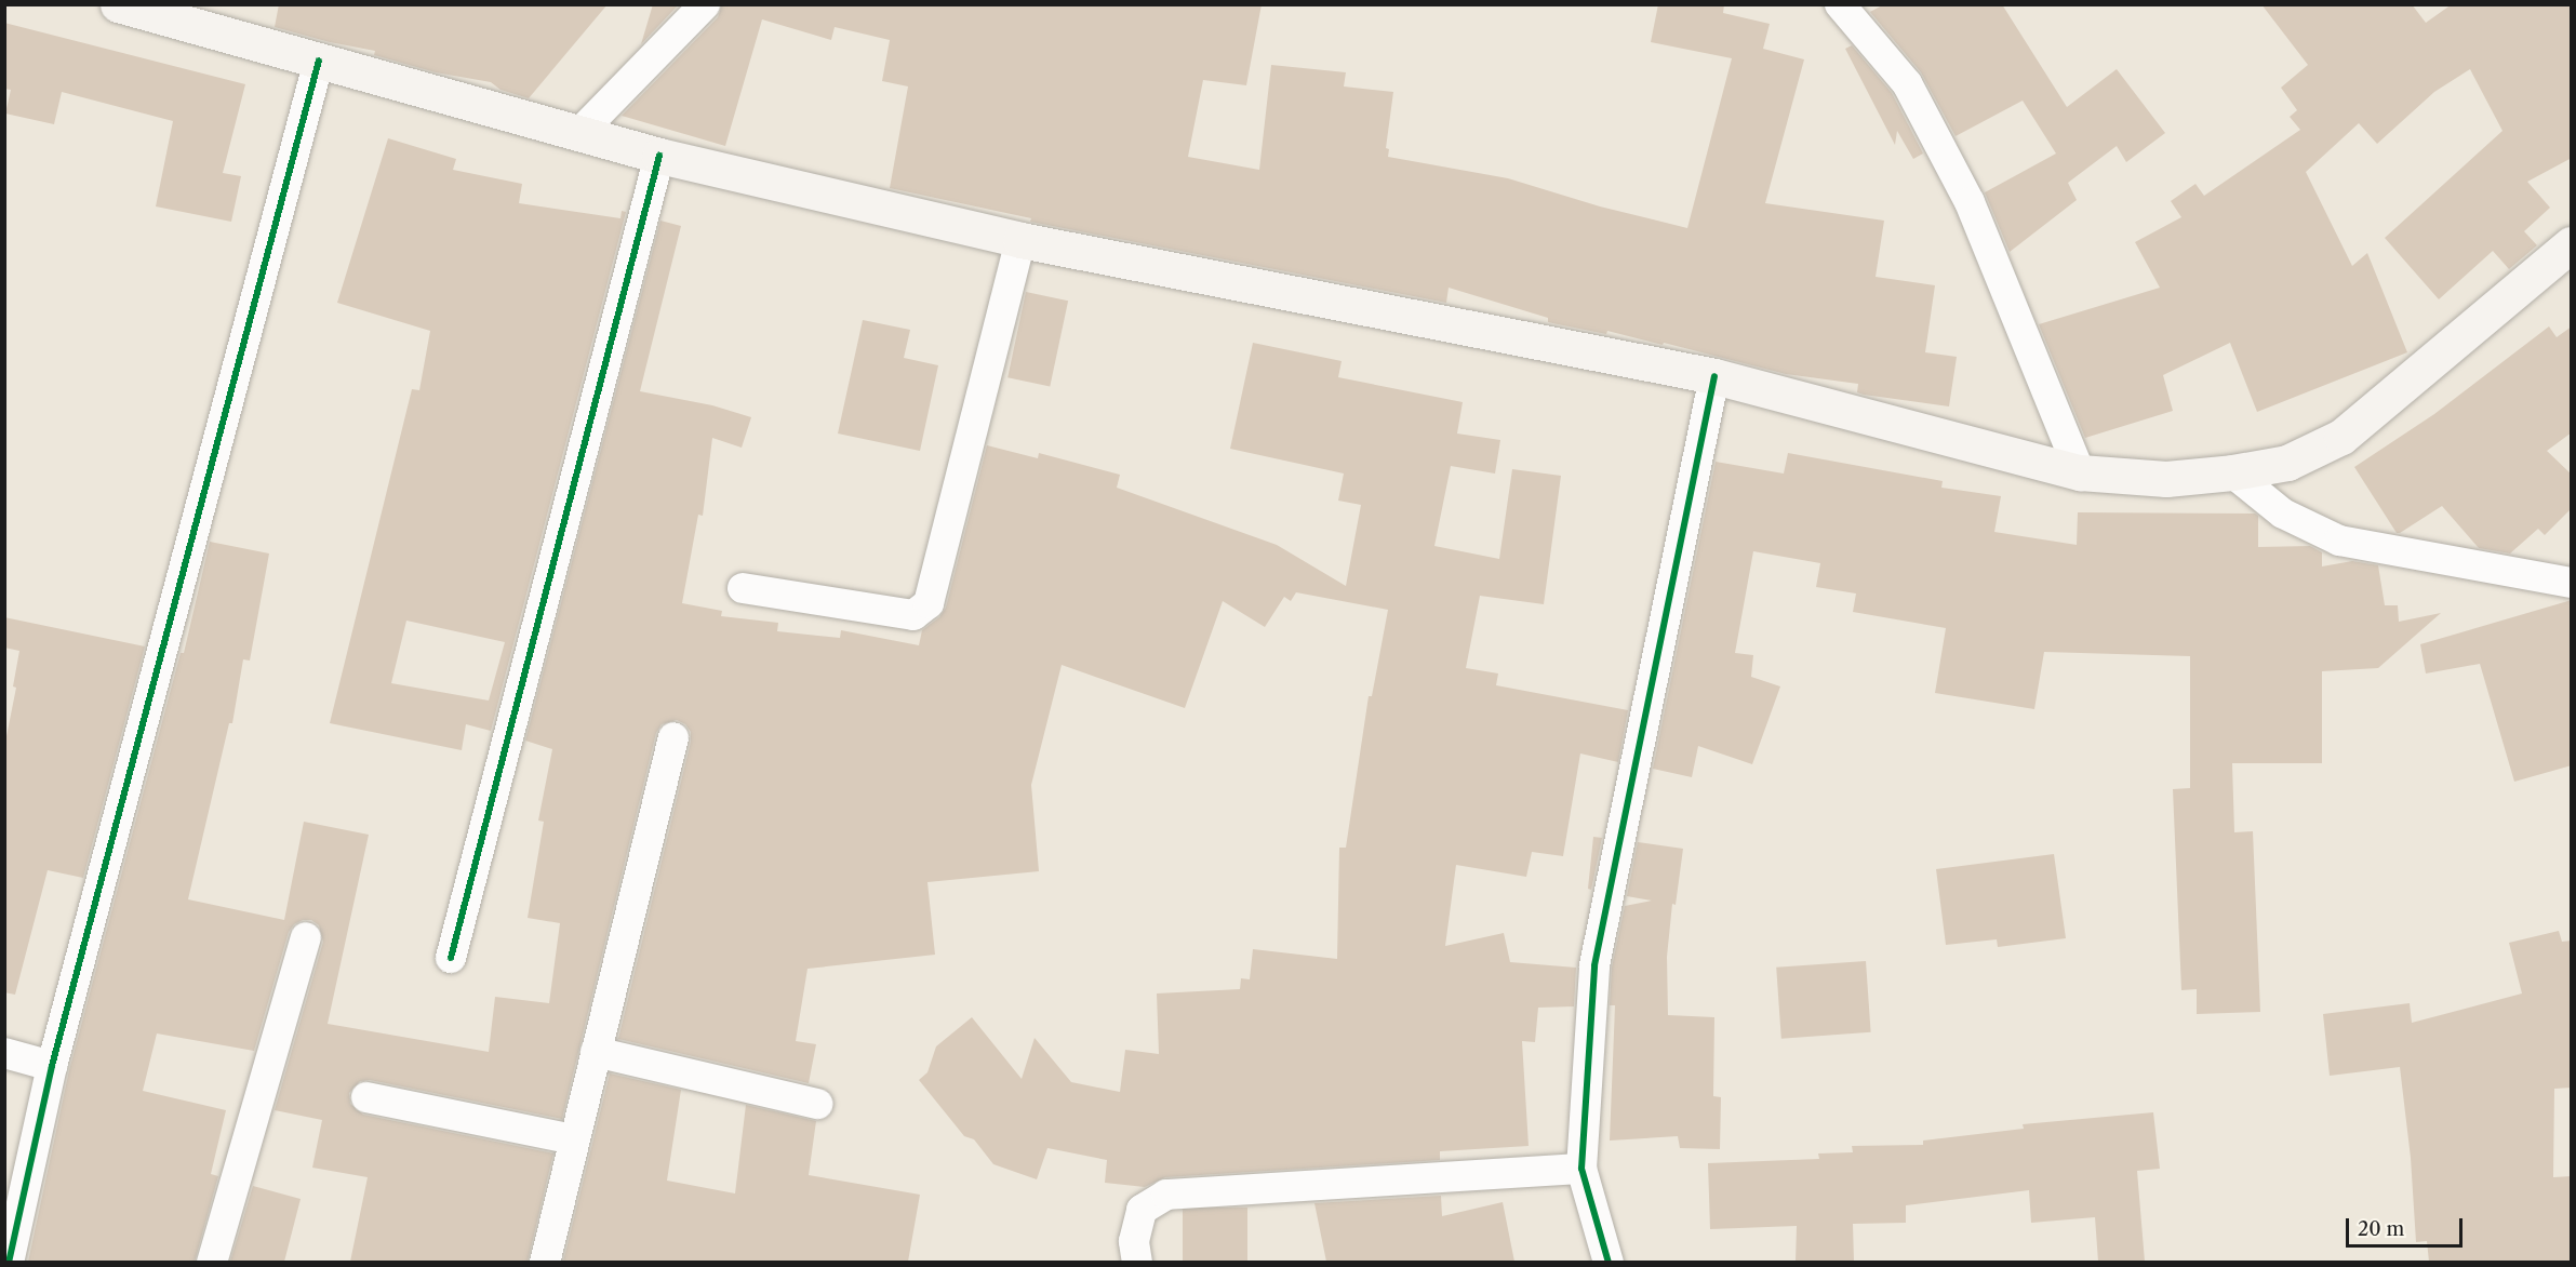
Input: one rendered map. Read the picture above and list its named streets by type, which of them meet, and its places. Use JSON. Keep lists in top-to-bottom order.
{
  "scale_bar": "20 m"
}
